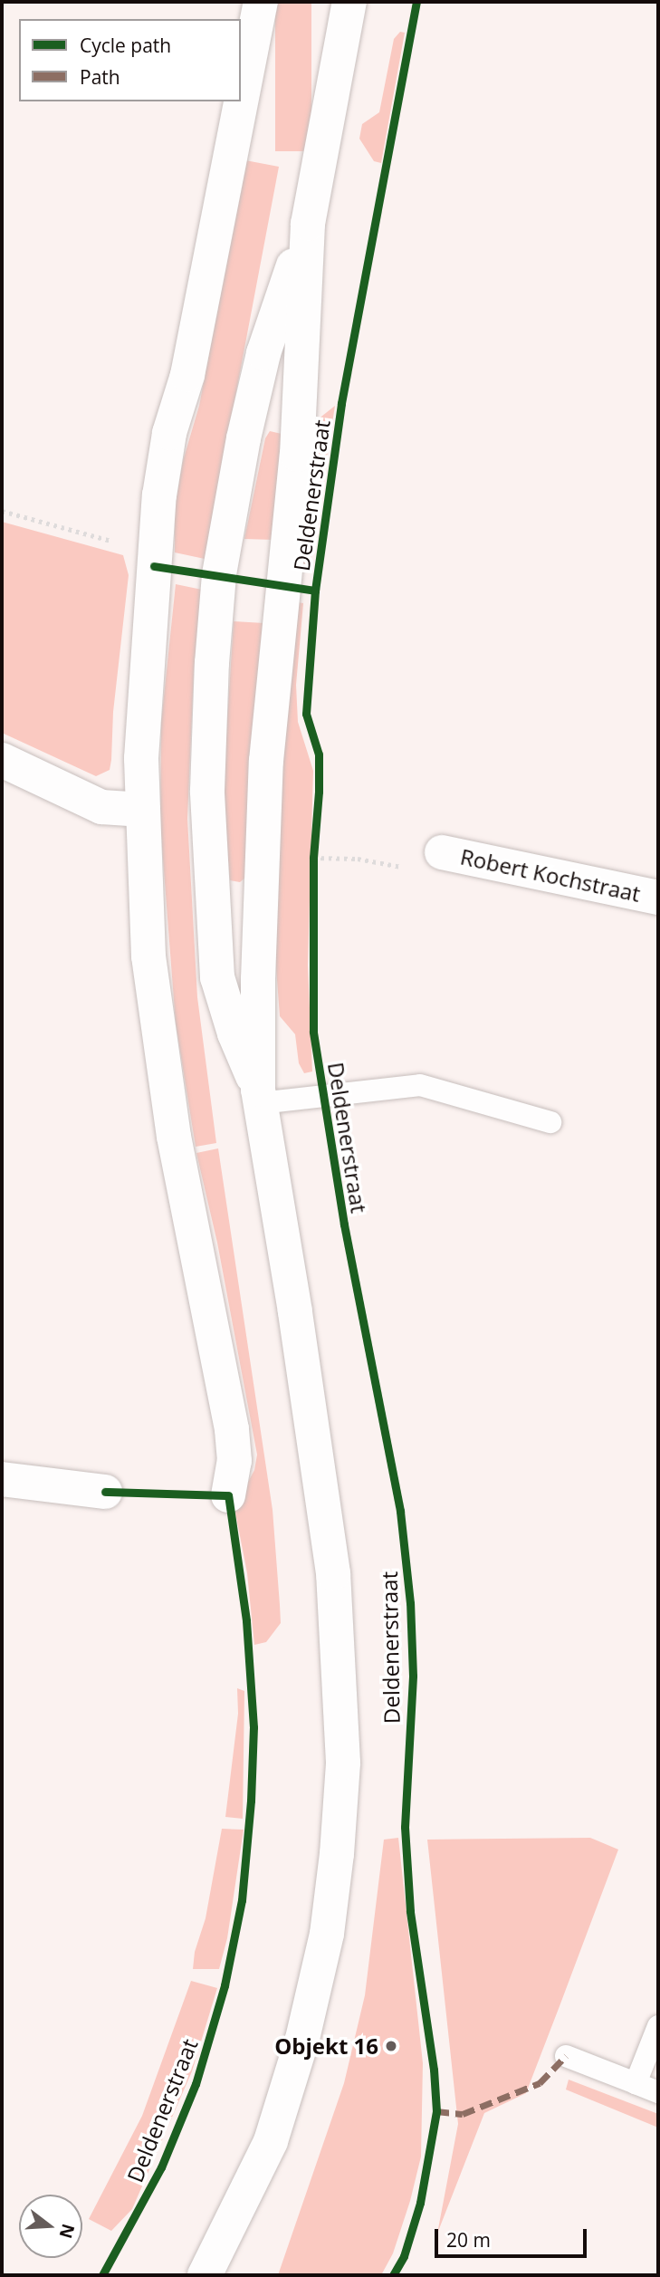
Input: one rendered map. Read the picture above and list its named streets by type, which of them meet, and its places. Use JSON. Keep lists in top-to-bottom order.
{
  "streets": {
    "main road": ["Deldenerstraat", "Robert Kochstraat"]
  },
  "places": ["Objekt 16"],
  "legend": ["Cycle path", "Path"],
  "scale_bar": "20 m",
  "north": "right"
}
